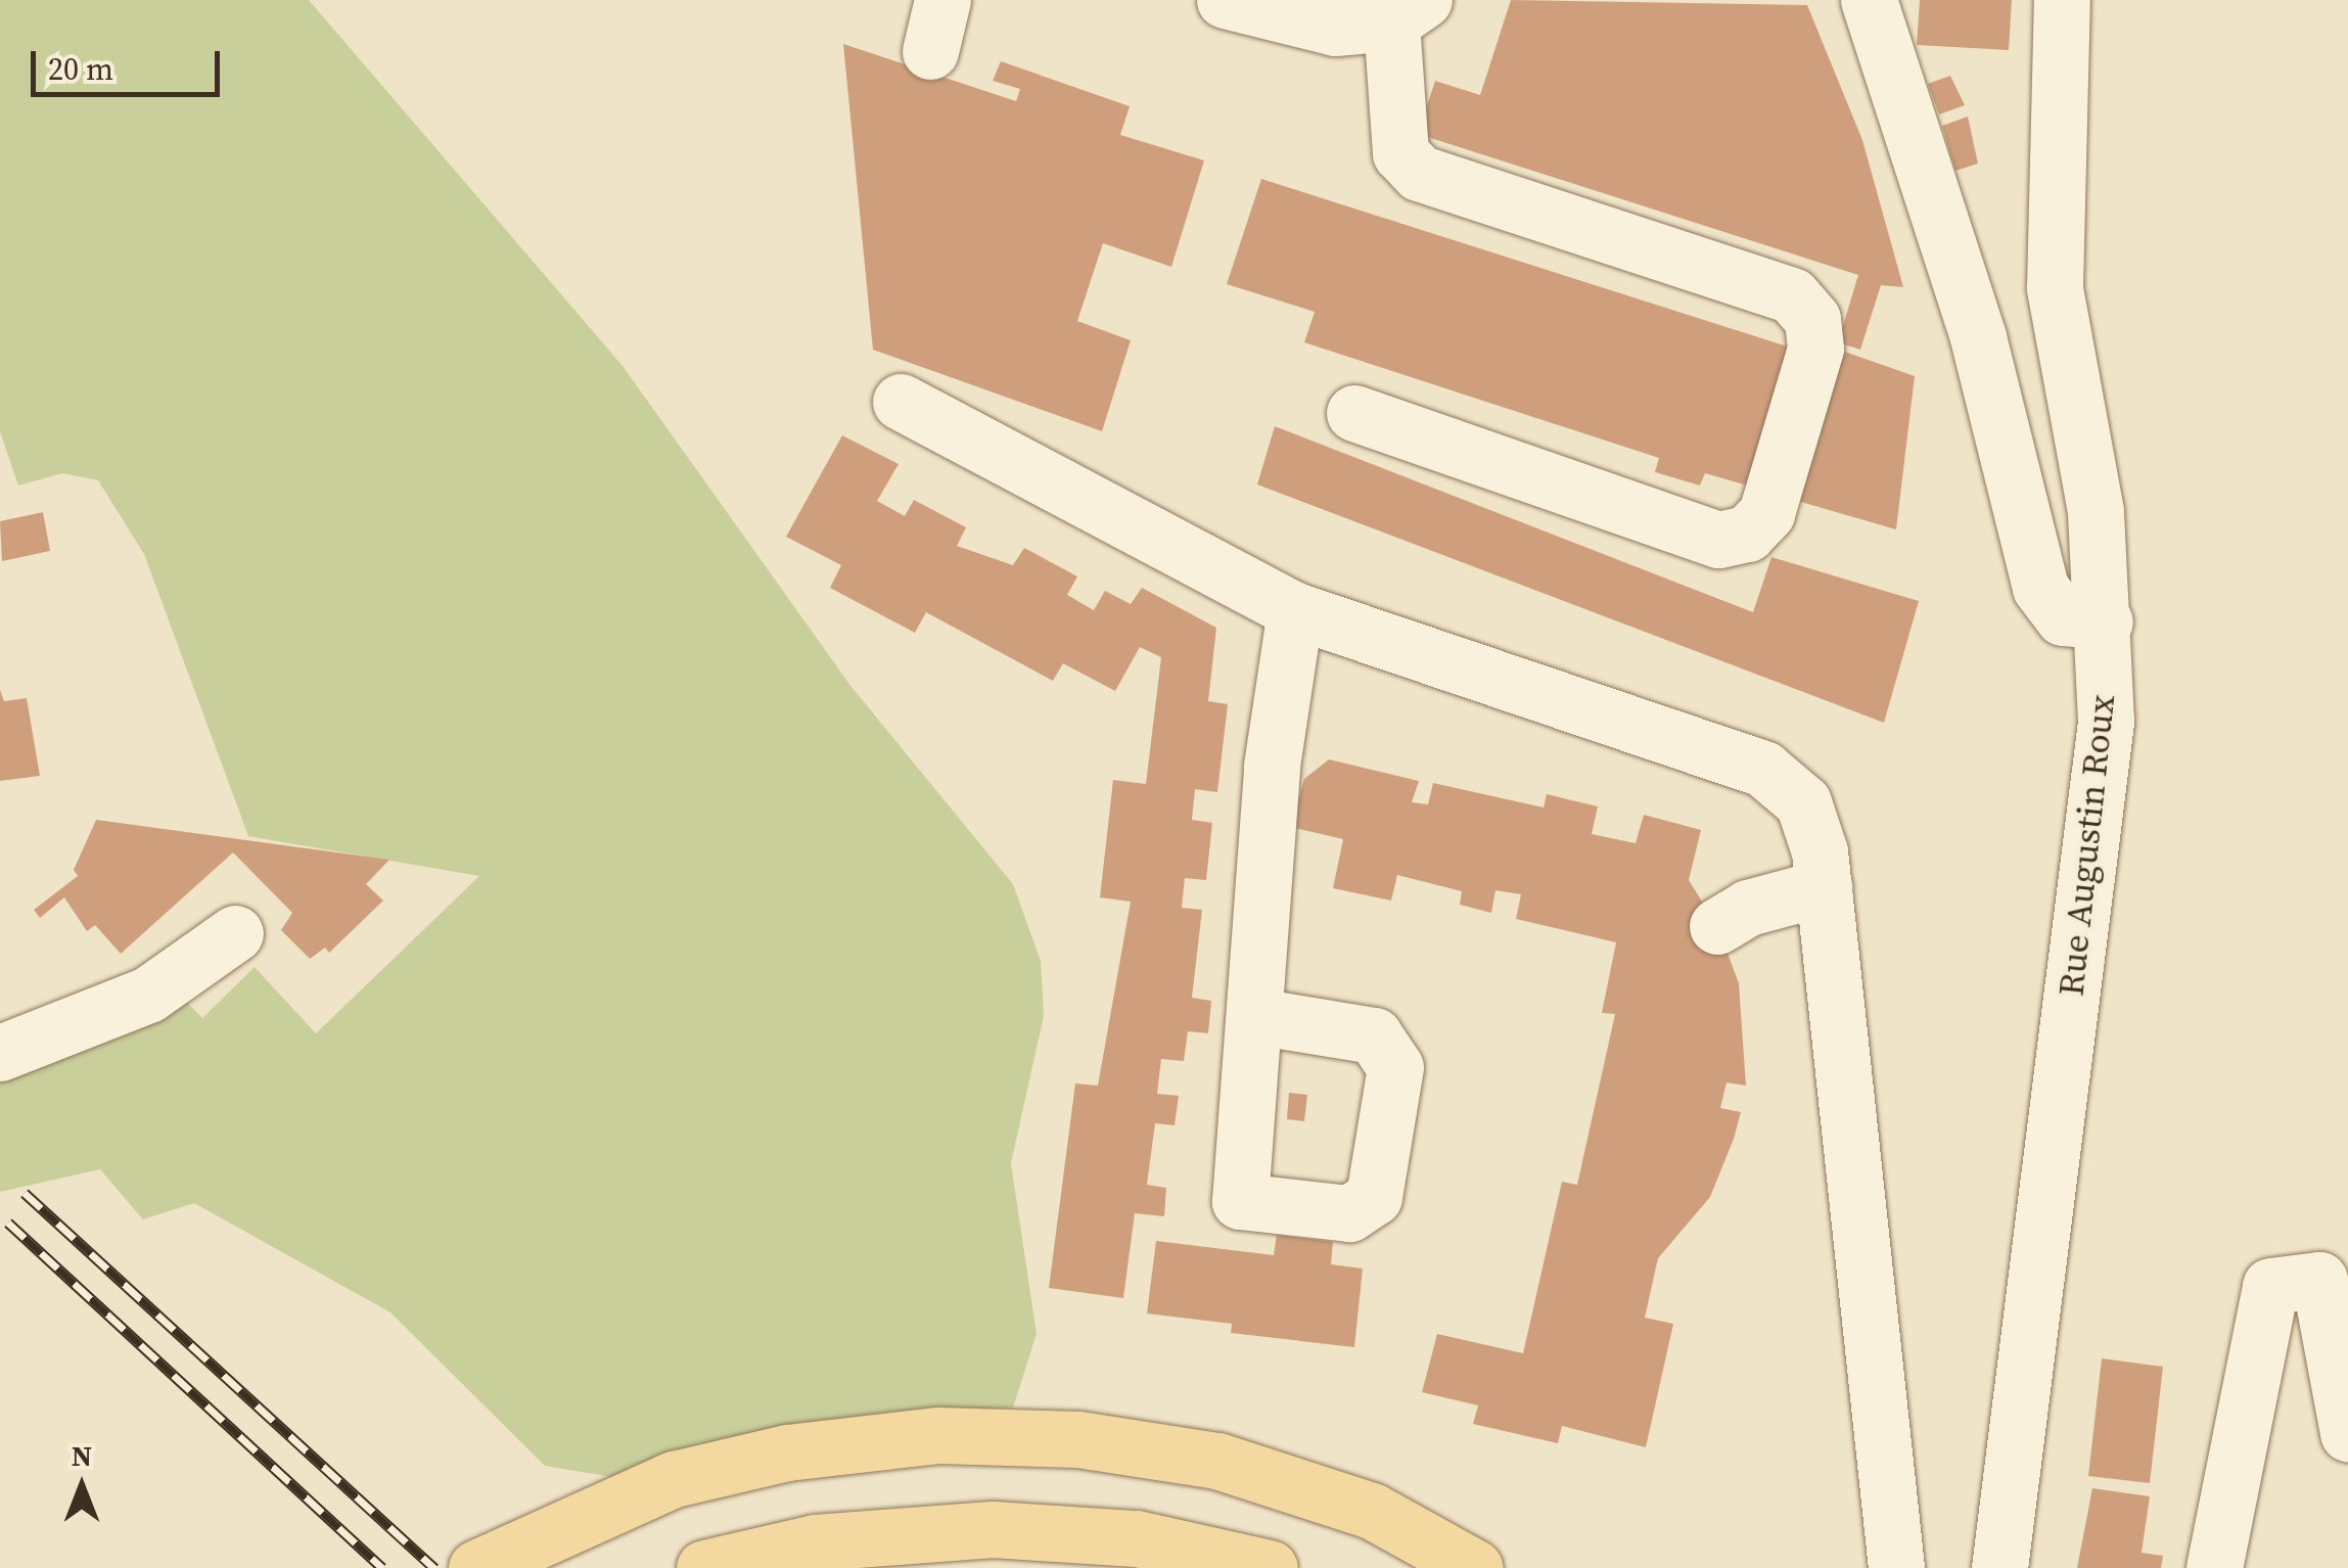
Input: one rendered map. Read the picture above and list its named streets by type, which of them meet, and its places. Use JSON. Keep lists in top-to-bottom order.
{
  "streets": {
    "street": ["Rue Augustin Roux"]
  },
  "scale_bar": "20 m",
  "north": "top"
}
